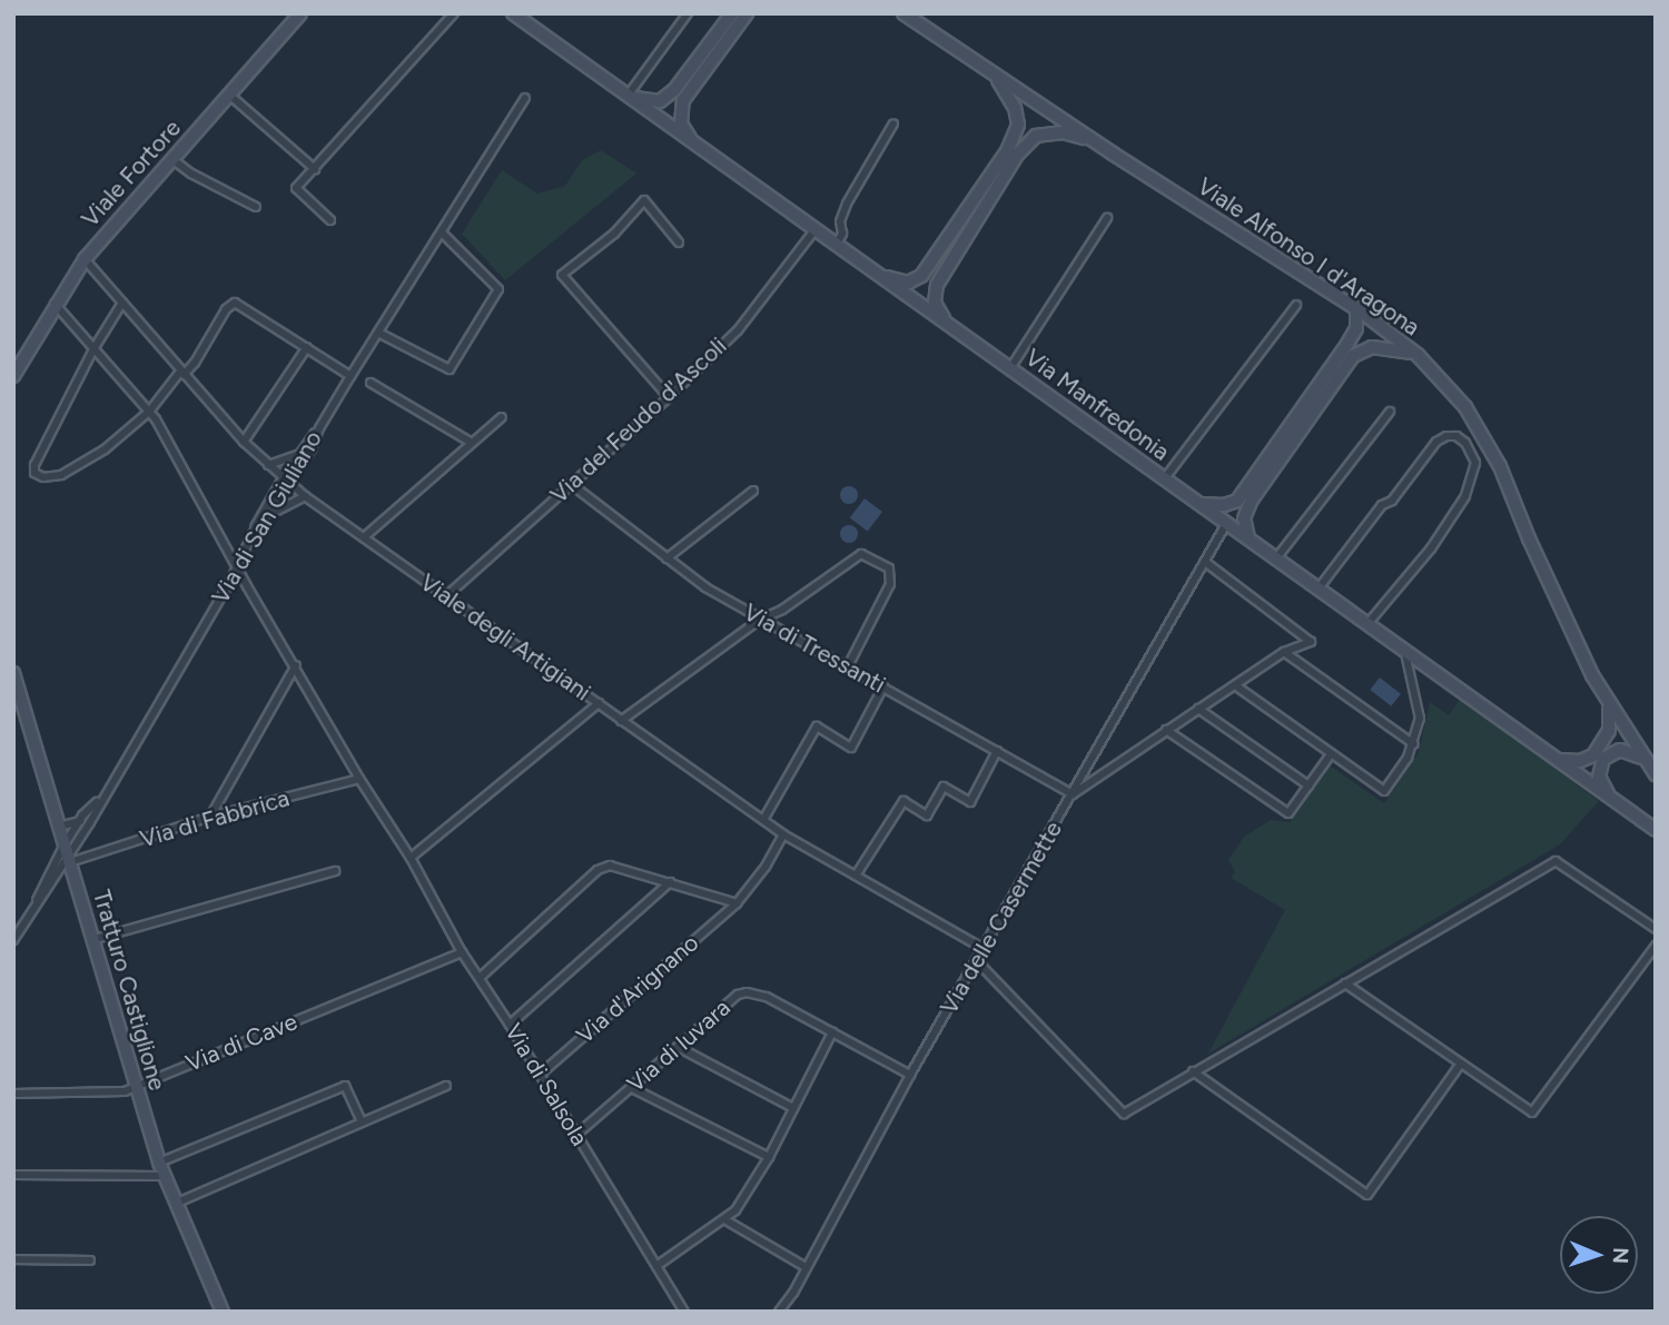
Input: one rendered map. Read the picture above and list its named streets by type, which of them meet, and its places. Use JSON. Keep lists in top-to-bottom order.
{
  "streets": {
    "main road": [
      "Viale Fortore",
      "Viale Alfonso I d'Aragona",
      "Via Manfredonia",
      "Tratturo Castiglione"
    ],
    "street": [
      "Via del Feudo d'Ascoli",
      "Via di San Giuliano",
      "Viale degli Artigiani",
      "Via di Tressanti",
      "Via di Fabbrica",
      "Via delle Casermette",
      "Via d'Arignano",
      "Via di Cave",
      "Via di Iuvara",
      "Via di Salsola"
    ]
  },
  "crossings": [
    ["Viale Fortore", "Viale degli Artigiani"],
    ["Viale Fortore", "Via di Salsola"],
    ["Via Manfredonia", "Via del Feudo d'Ascoli"],
    ["Via Manfredonia", "Via delle Casermette"],
    ["Via del Feudo d'Ascoli", "Viale degli Artigiani"],
    ["Via del Feudo d'Ascoli", "Via di Tressanti"],
    ["Via di San Giuliano", "Viale degli Artigiani"],
    ["Via di San Giuliano", "Via di Fabbrica"],
    ["Via di San Giuliano", "Tratturo Castiglione"],
    ["Via di San Giuliano", "Via di Salsola"],
    ["Viale degli Artigiani", "Via delle Casermette"],
    ["Viale degli Artigiani", "Via d'Arignano"],
    ["Via di Tressanti", "Via delle Casermette"],
    ["Via di Fabbrica", "Tratturo Castiglione"],
    ["Via di Fabbrica", "Via di Salsola"],
    ["Via delle Casermette", "Via di Iuvara"],
    ["Via d'Arignano", "Via di Salsola"],
    ["Tratturo Castiglione", "Via di Cave"],
    ["Via di Cave", "Via di Salsola"],
    ["Via di Iuvara", "Via di Salsola"]
  ],
  "north": "right"
}
